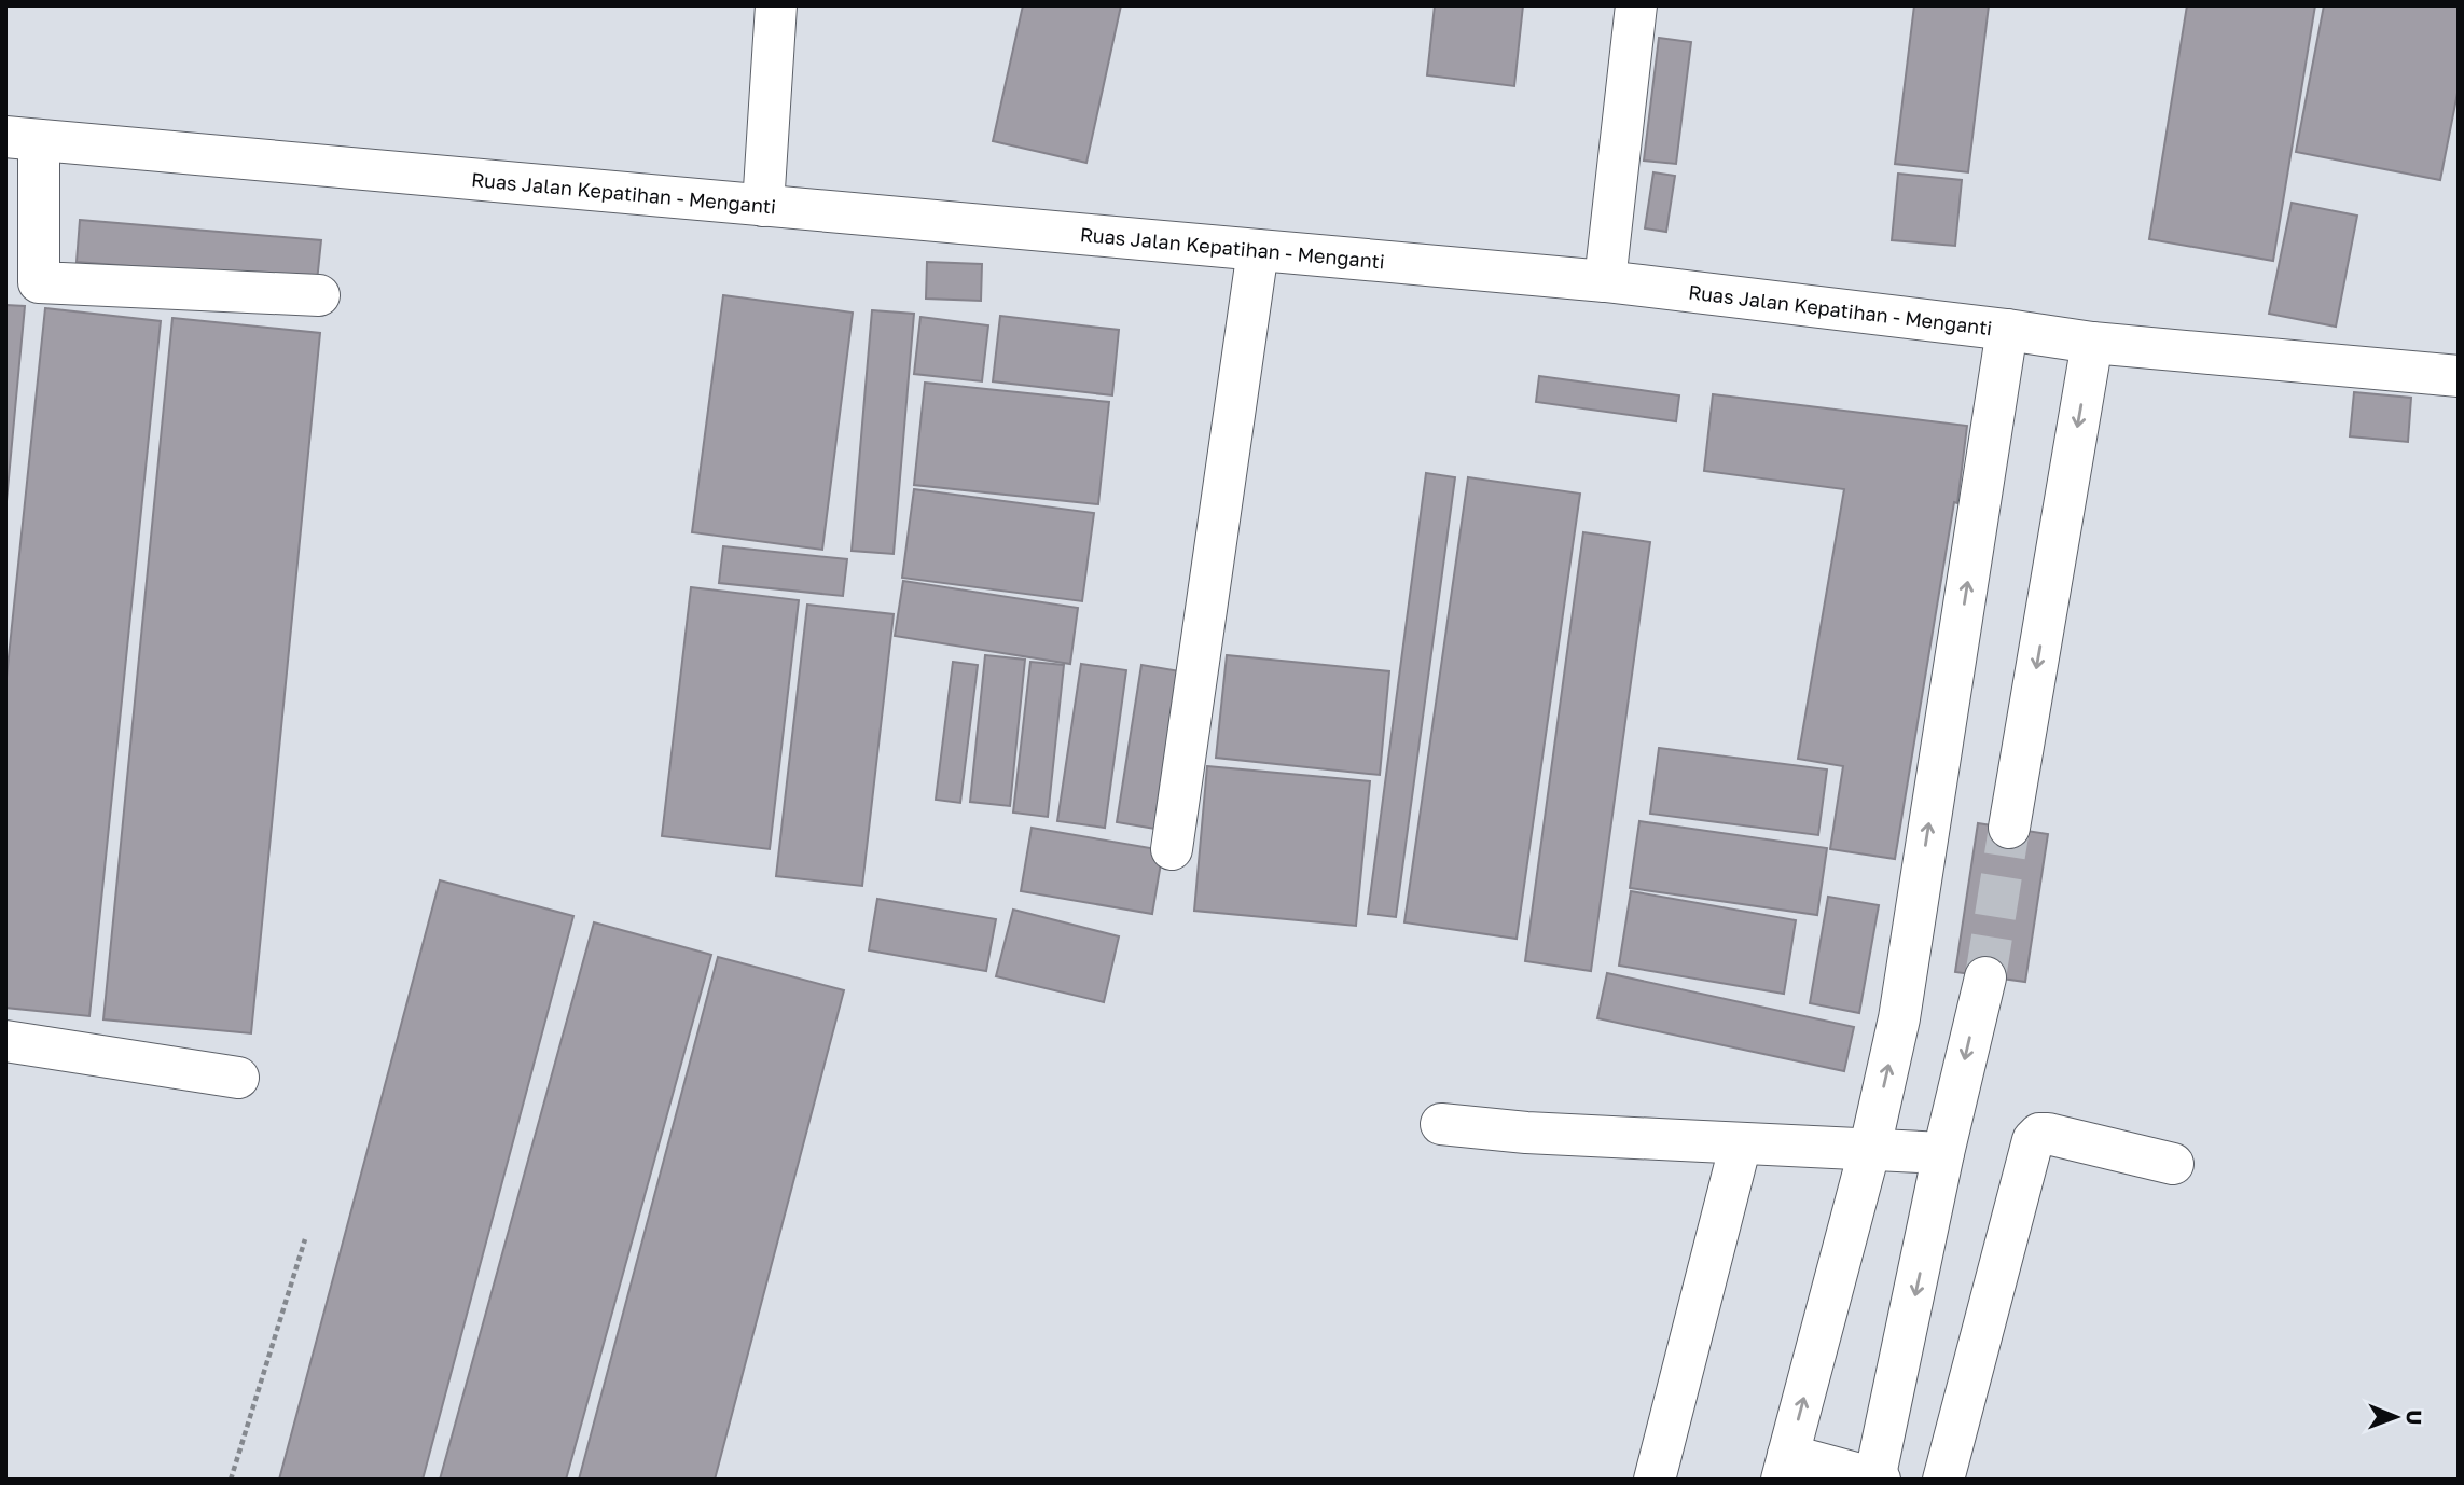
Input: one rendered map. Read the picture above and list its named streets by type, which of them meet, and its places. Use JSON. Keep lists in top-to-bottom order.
{
  "streets": {
    "main road": ["Ruas Jalan Kepatihan - Menganti"]
  },
  "north": "right"
}
